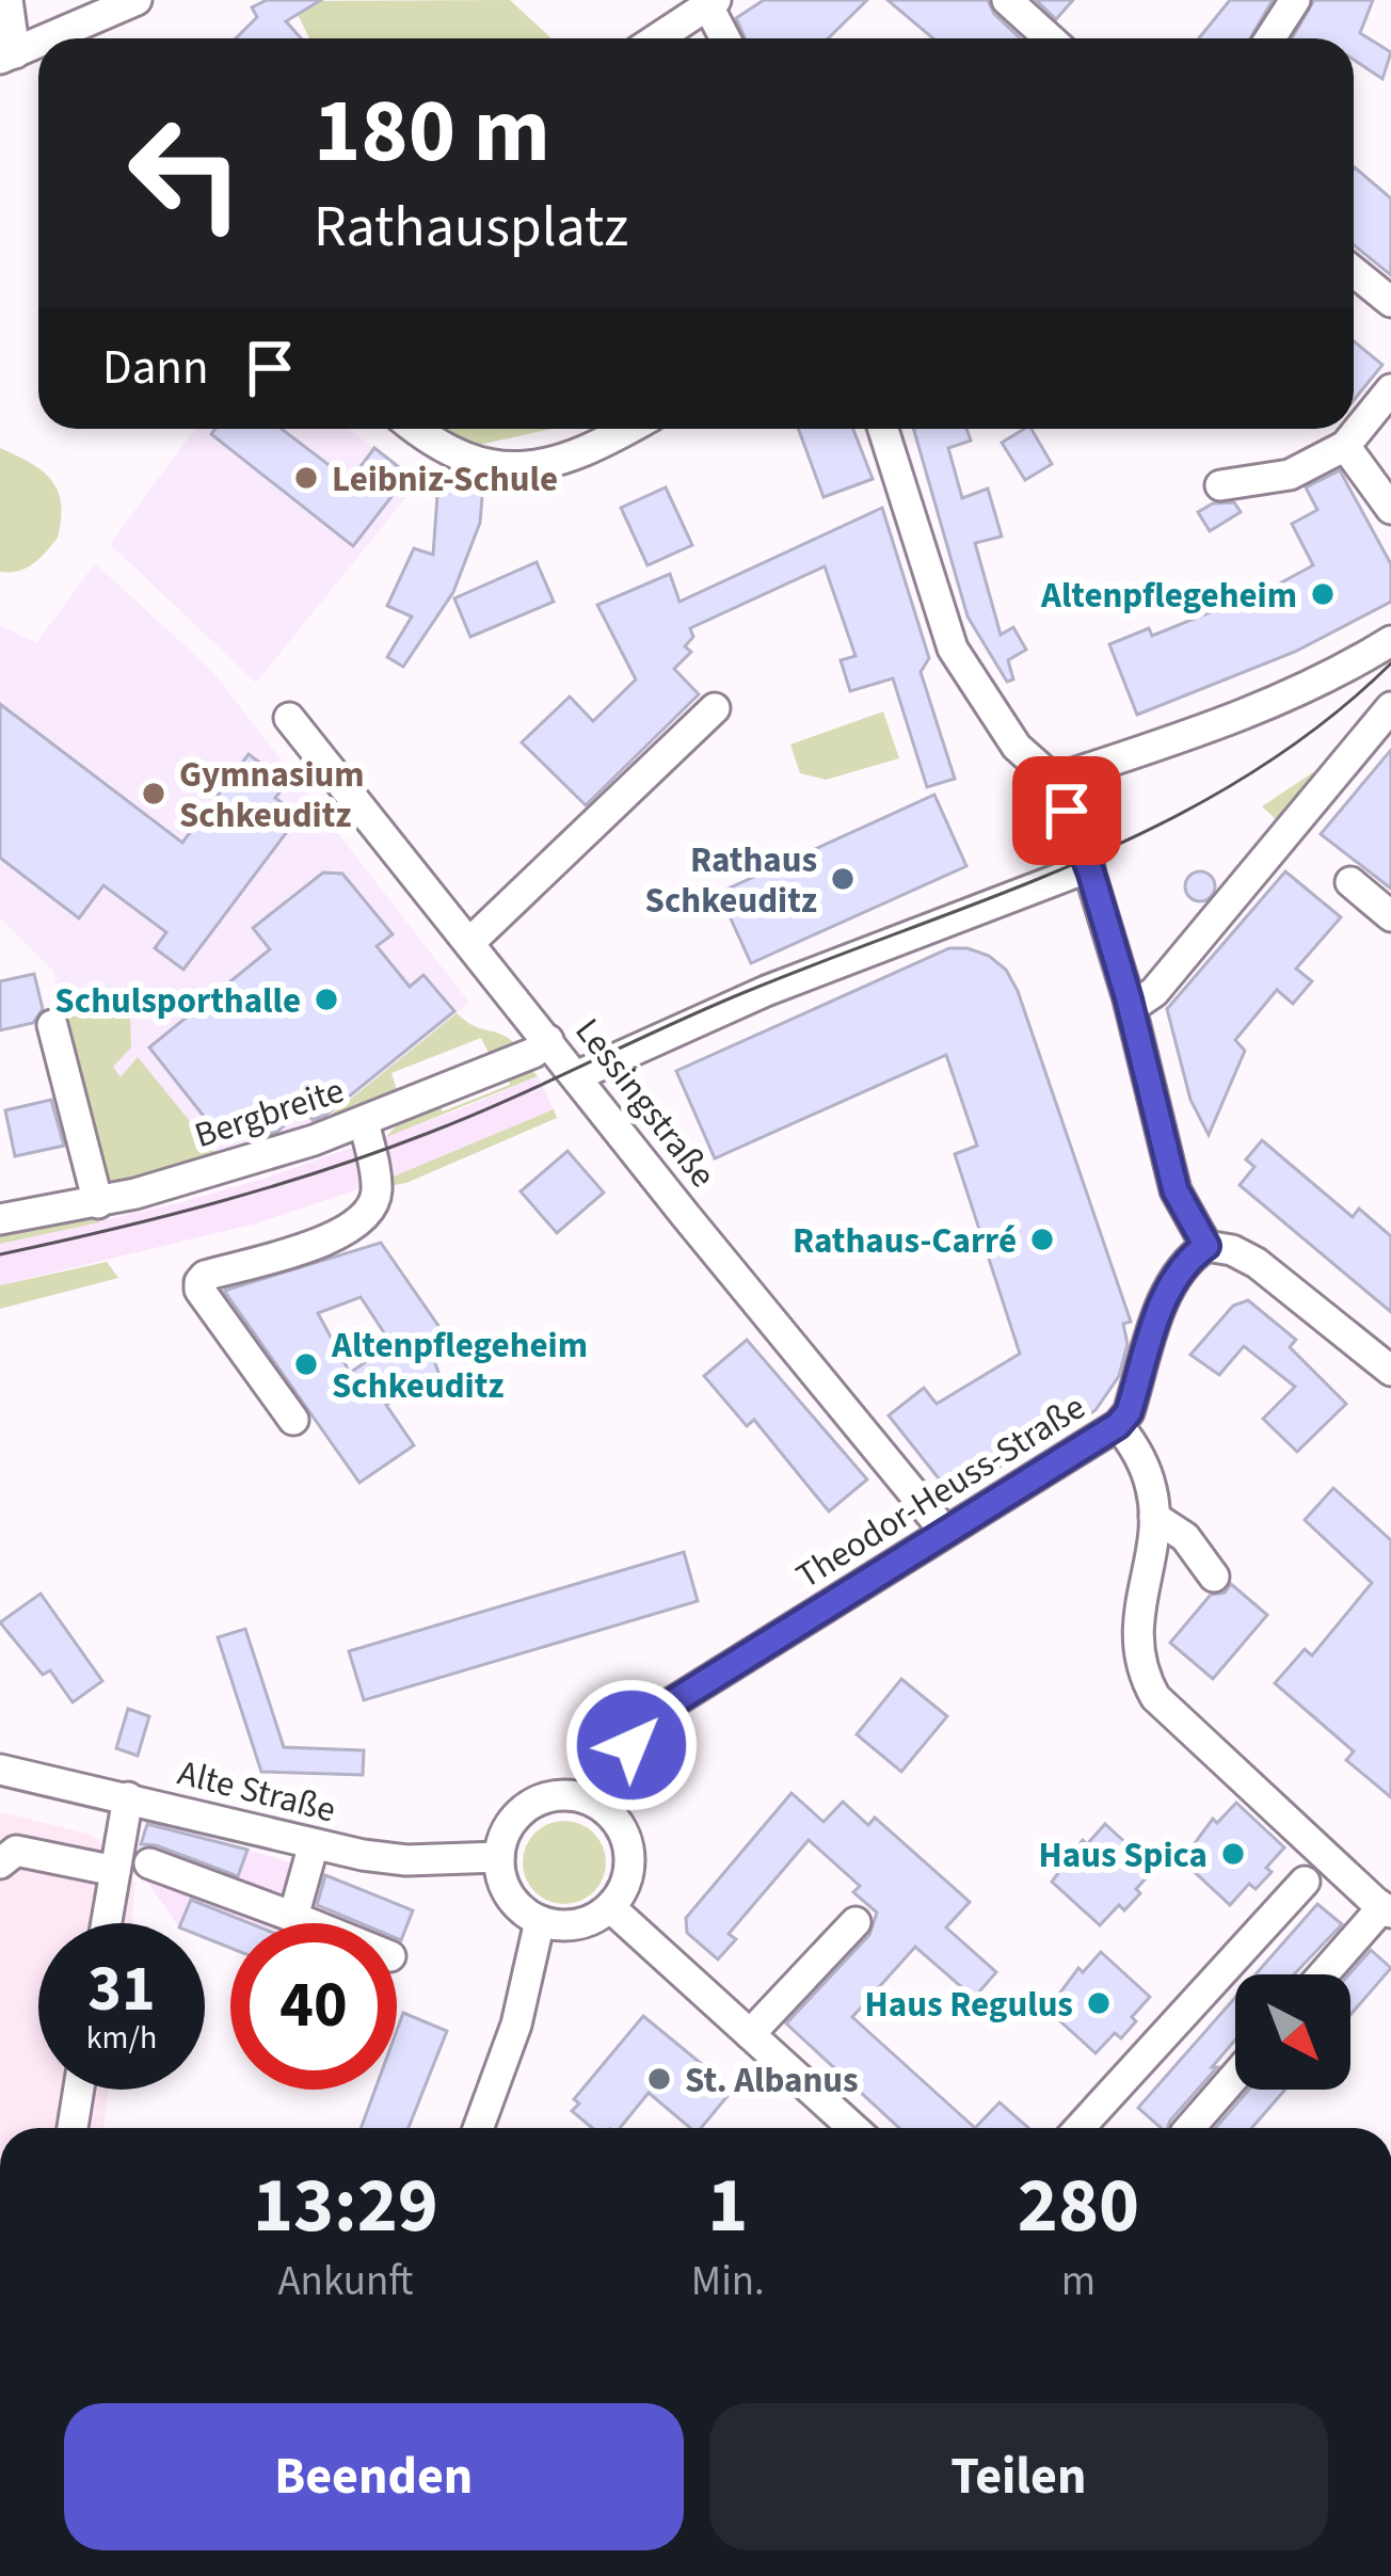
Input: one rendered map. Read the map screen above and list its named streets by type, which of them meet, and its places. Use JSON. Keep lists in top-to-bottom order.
{
  "streets": {
    "street": [
      "Lessingstraße",
      "Bergbreite",
      "Theodor-Heuss-Straße",
      "Alte Straße"
    ]
  },
  "crossings": [
    ["Lessingstraße", "Bergbreite"],
    ["Lessingstraße", "Theodor-Heuss-Straße"],
    ["Theodor-Heuss-Straße", "Alte Straße"]
  ],
  "places": [
    "Leibniz-Schule",
    "Altenpflegeheim",
    "Gymnasium Schkeuditz",
    "Rathaus Schkeuditz",
    "Schulsporthalle",
    "Rathaus-Carré",
    "Altenpflegeheim Schkeuditz",
    "Haus Spica",
    "Haus Regulus",
    "St. Albanus"
  ],
  "north": "bottom right",
  "page": {
    "turn": ["180 m", "Rathausplatz"],
    "then": "Dann",
    "speed": "31 km/h",
    "limit": "40",
    "eta": [
      "13:29",
      "Ankunft",
      "1",
      "Min.",
      "280",
      "m"
    ],
    "buttons": ["Beenden", "Teilen"]
  }
}
